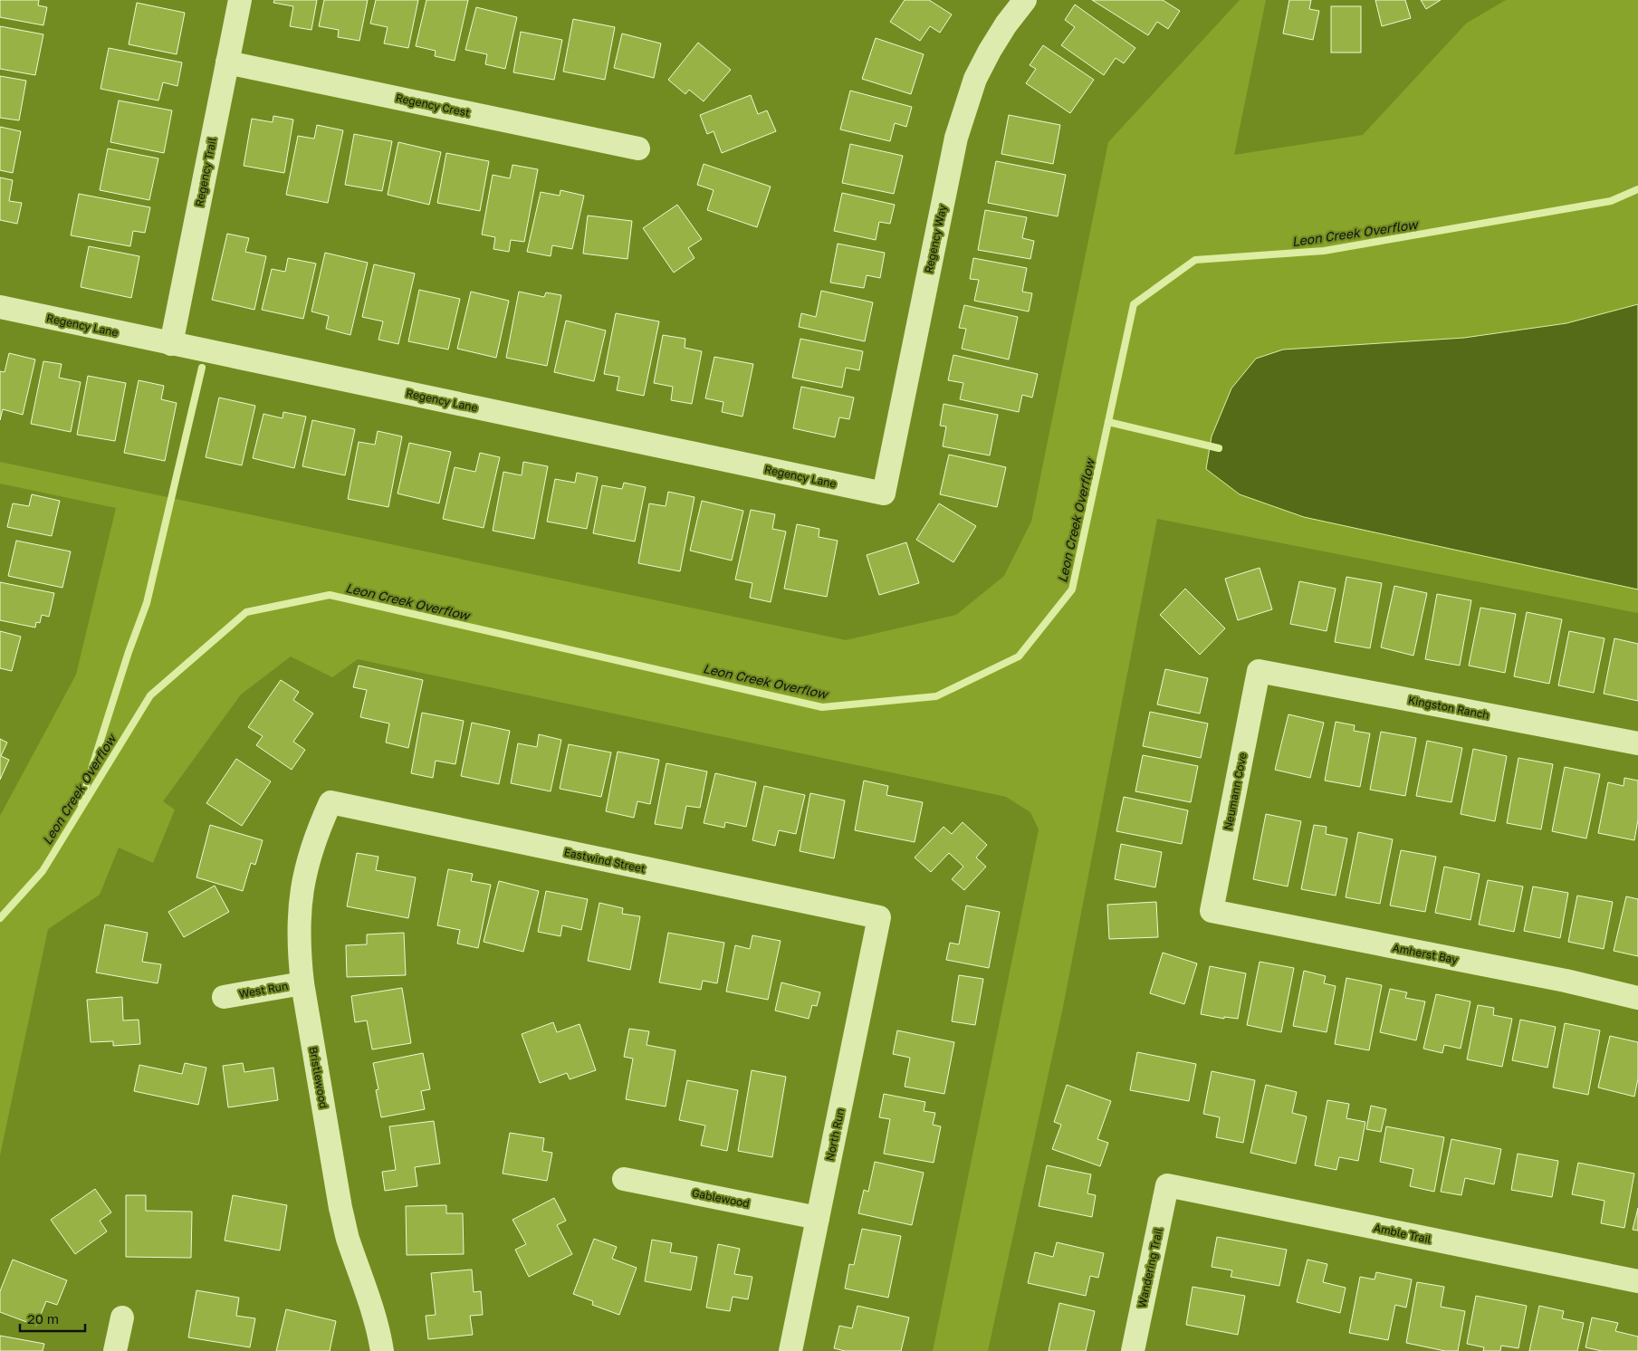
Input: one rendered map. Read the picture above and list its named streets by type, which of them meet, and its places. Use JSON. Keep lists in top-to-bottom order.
{
  "streets": {
    "street": [
      "Regency Crest",
      "Regency Trail",
      "Regency Way",
      "Regency Lane",
      "Kingston Ranch",
      "Neumann Cove",
      "Eastwind Street",
      "Amherst Bay",
      "West Run",
      "Bristlewood",
      "North Run",
      "Gablewood",
      "Amble Trail",
      "Wandering Trail"
    ]
  },
  "crossings": [
    ["Regency Crest", "Regency Trail"],
    ["Regency Trail", "Regency Lane"],
    ["Regency Way", "Regency Lane"],
    ["Kingston Ranch", "Neumann Cove"],
    ["Neumann Cove", "Amherst Bay"],
    ["Eastwind Street", "Bristlewood"],
    ["Eastwind Street", "North Run"],
    ["West Run", "Bristlewood"],
    ["North Run", "Gablewood"],
    ["Amble Trail", "Wandering Trail"]
  ],
  "water": ["Leon Creek Overflow"],
  "scale_bar": "20 m"
}
